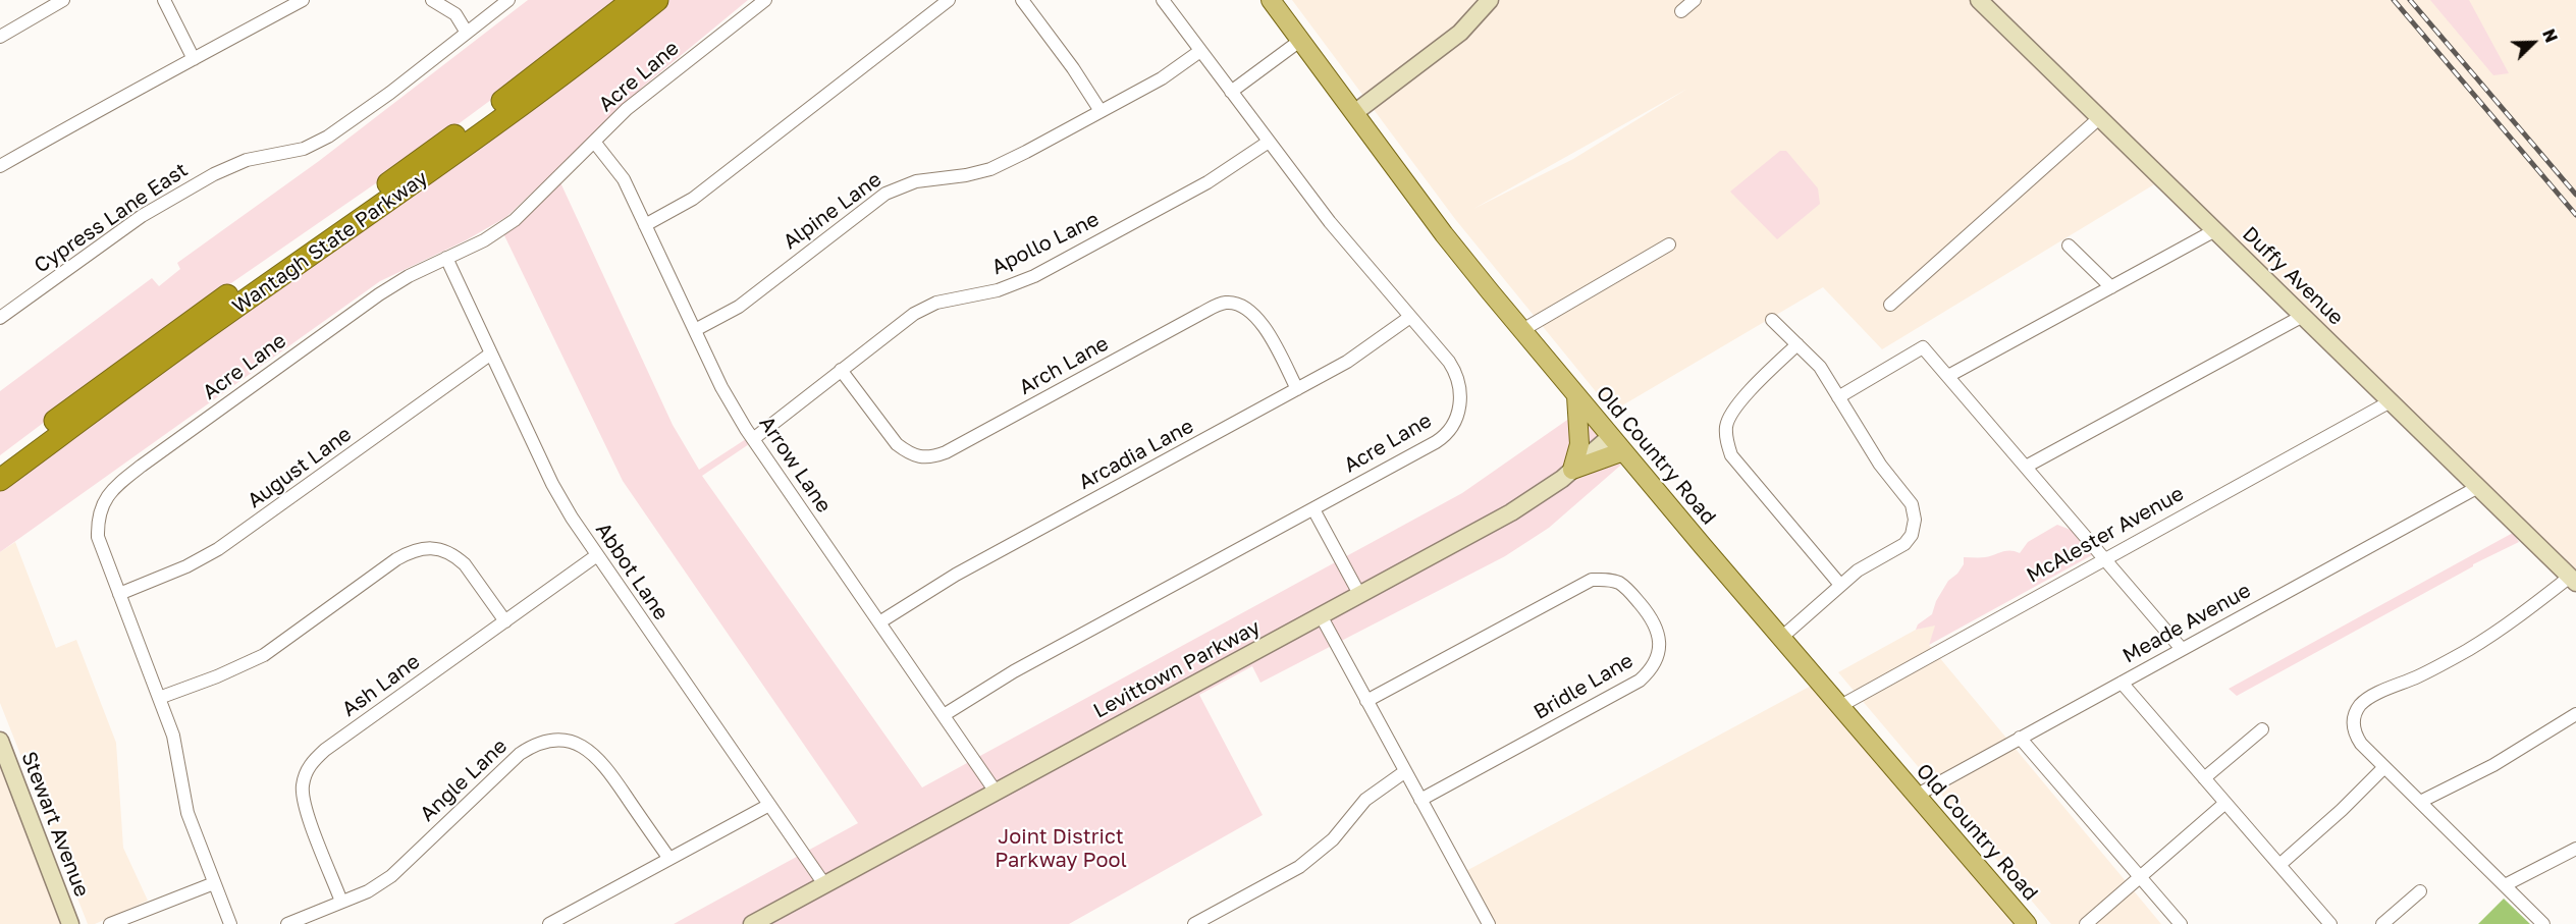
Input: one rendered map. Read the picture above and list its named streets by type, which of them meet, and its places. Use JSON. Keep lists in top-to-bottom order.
{
  "streets": {
    "highway": ["Wantagh State Parkway"],
    "main road": ["Old Country Road"],
    "street": [
      "Acre Lane",
      "Alpine Lane",
      "Cypress Lane East",
      "Apollo Lane",
      "Duffy Avenue",
      "Arch Lane",
      "Arcadia Lane",
      "Arrow Lane",
      "August Lane",
      "McAlester Avenue",
      "Abbot Lane",
      "Meade Avenue",
      "Levittown Parkway",
      "Ash Lane",
      "Bridle Lane",
      "Angle Lane",
      "Stewart Avenue"
    ]
  },
  "crossings": [
    ["Acre Lane", "Alpine Lane"],
    ["Acre Lane", "Apollo Lane"],
    ["Acre Lane", "Arcadia Lane"],
    ["Acre Lane", "Arrow Lane"],
    ["Acre Lane", "August Lane"],
    ["Acre Lane", "Abbot Lane"],
    ["Alpine Lane", "Arrow Lane"],
    ["Apollo Lane", "Arch Lane"],
    ["Apollo Lane", "Arrow Lane"],
    ["Duffy Avenue", "McAlester Avenue"],
    ["Duffy Avenue", "Meade Avenue"],
    ["Arch Lane", "Arcadia Lane"],
    ["Arcadia Lane", "Arrow Lane"],
    ["Old Country Road", "McAlester Avenue"],
    ["Old Country Road", "Meade Avenue"],
    ["Old Country Road", "Levittown Parkway"],
    ["Arrow Lane", "Levittown Parkway"],
    ["August Lane", "Abbot Lane"],
    ["Abbot Lane", "Levittown Parkway"],
    ["Abbot Lane", "Ash Lane"],
    ["Ash Lane", "Angle Lane"]
  ],
  "parks": ["Joint District Parkway Pool"],
  "north": "top right"
}
